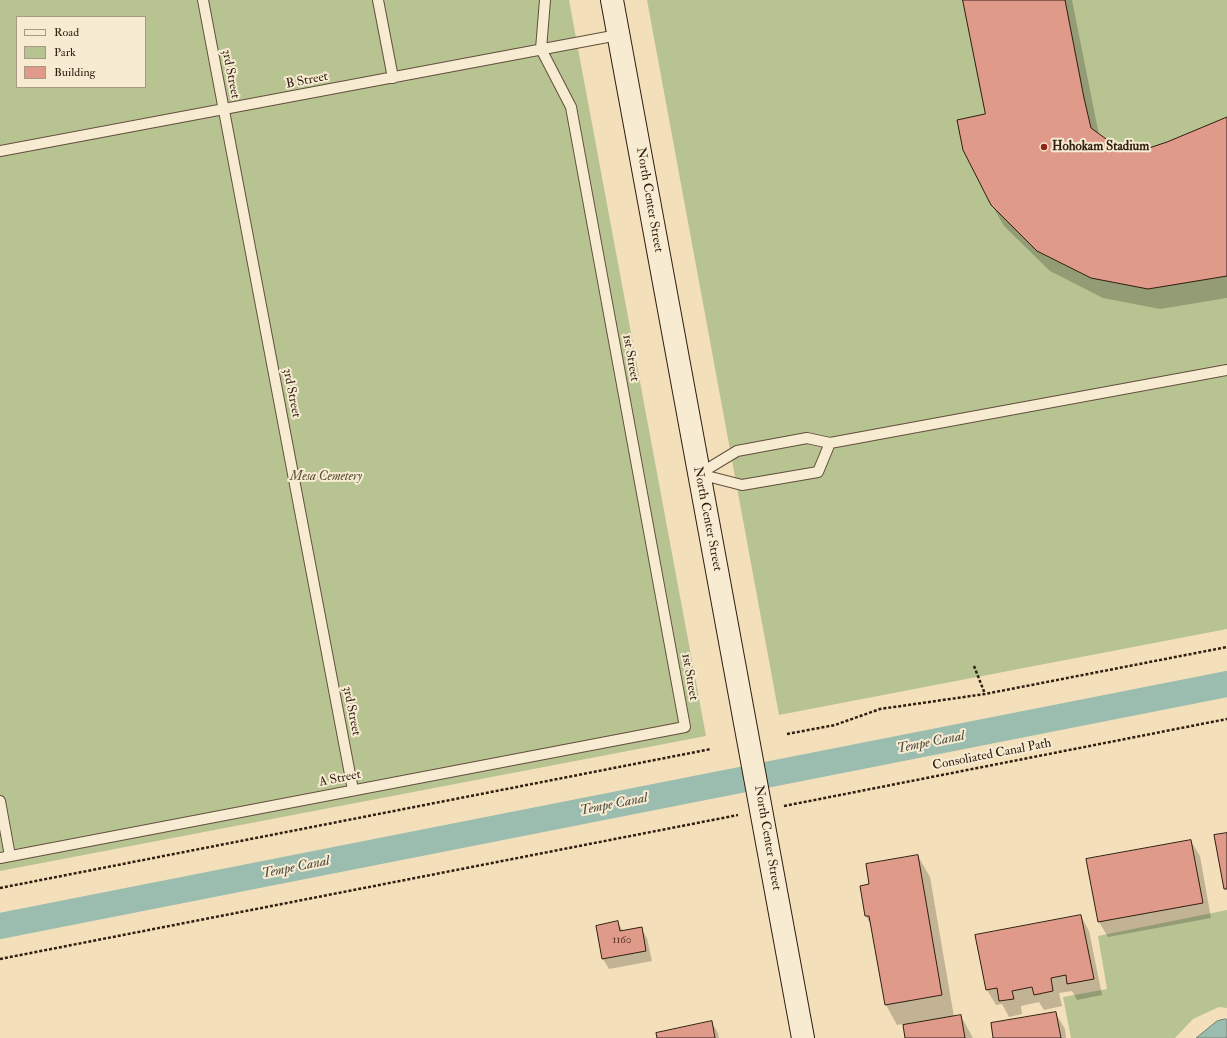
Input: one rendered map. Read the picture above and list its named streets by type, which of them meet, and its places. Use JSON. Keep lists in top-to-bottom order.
{
  "streets": {
    "street": ["North Center Street"],
    "lane": [
      "3rd Street",
      "B Street",
      "1st Street",
      "A Street"
    ],
    "path": ["Consoliated Canal Path"]
  },
  "crossings": [
    ["3rd Street", "B Street"],
    ["3rd Street", "A Street"],
    ["B Street", "North Center Street"],
    ["B Street", "1st Street"],
    ["North Center Street", "Consoliated Canal Path"],
    ["1st Street", "A Street"]
  ],
  "water": ["Tempe Canal"],
  "parks": ["Mesa Cemetery"],
  "places": ["Hohokam Stadium"],
  "house_numbers": ["1160"],
  "legend": ["Road", "Park", "Building"]
}
